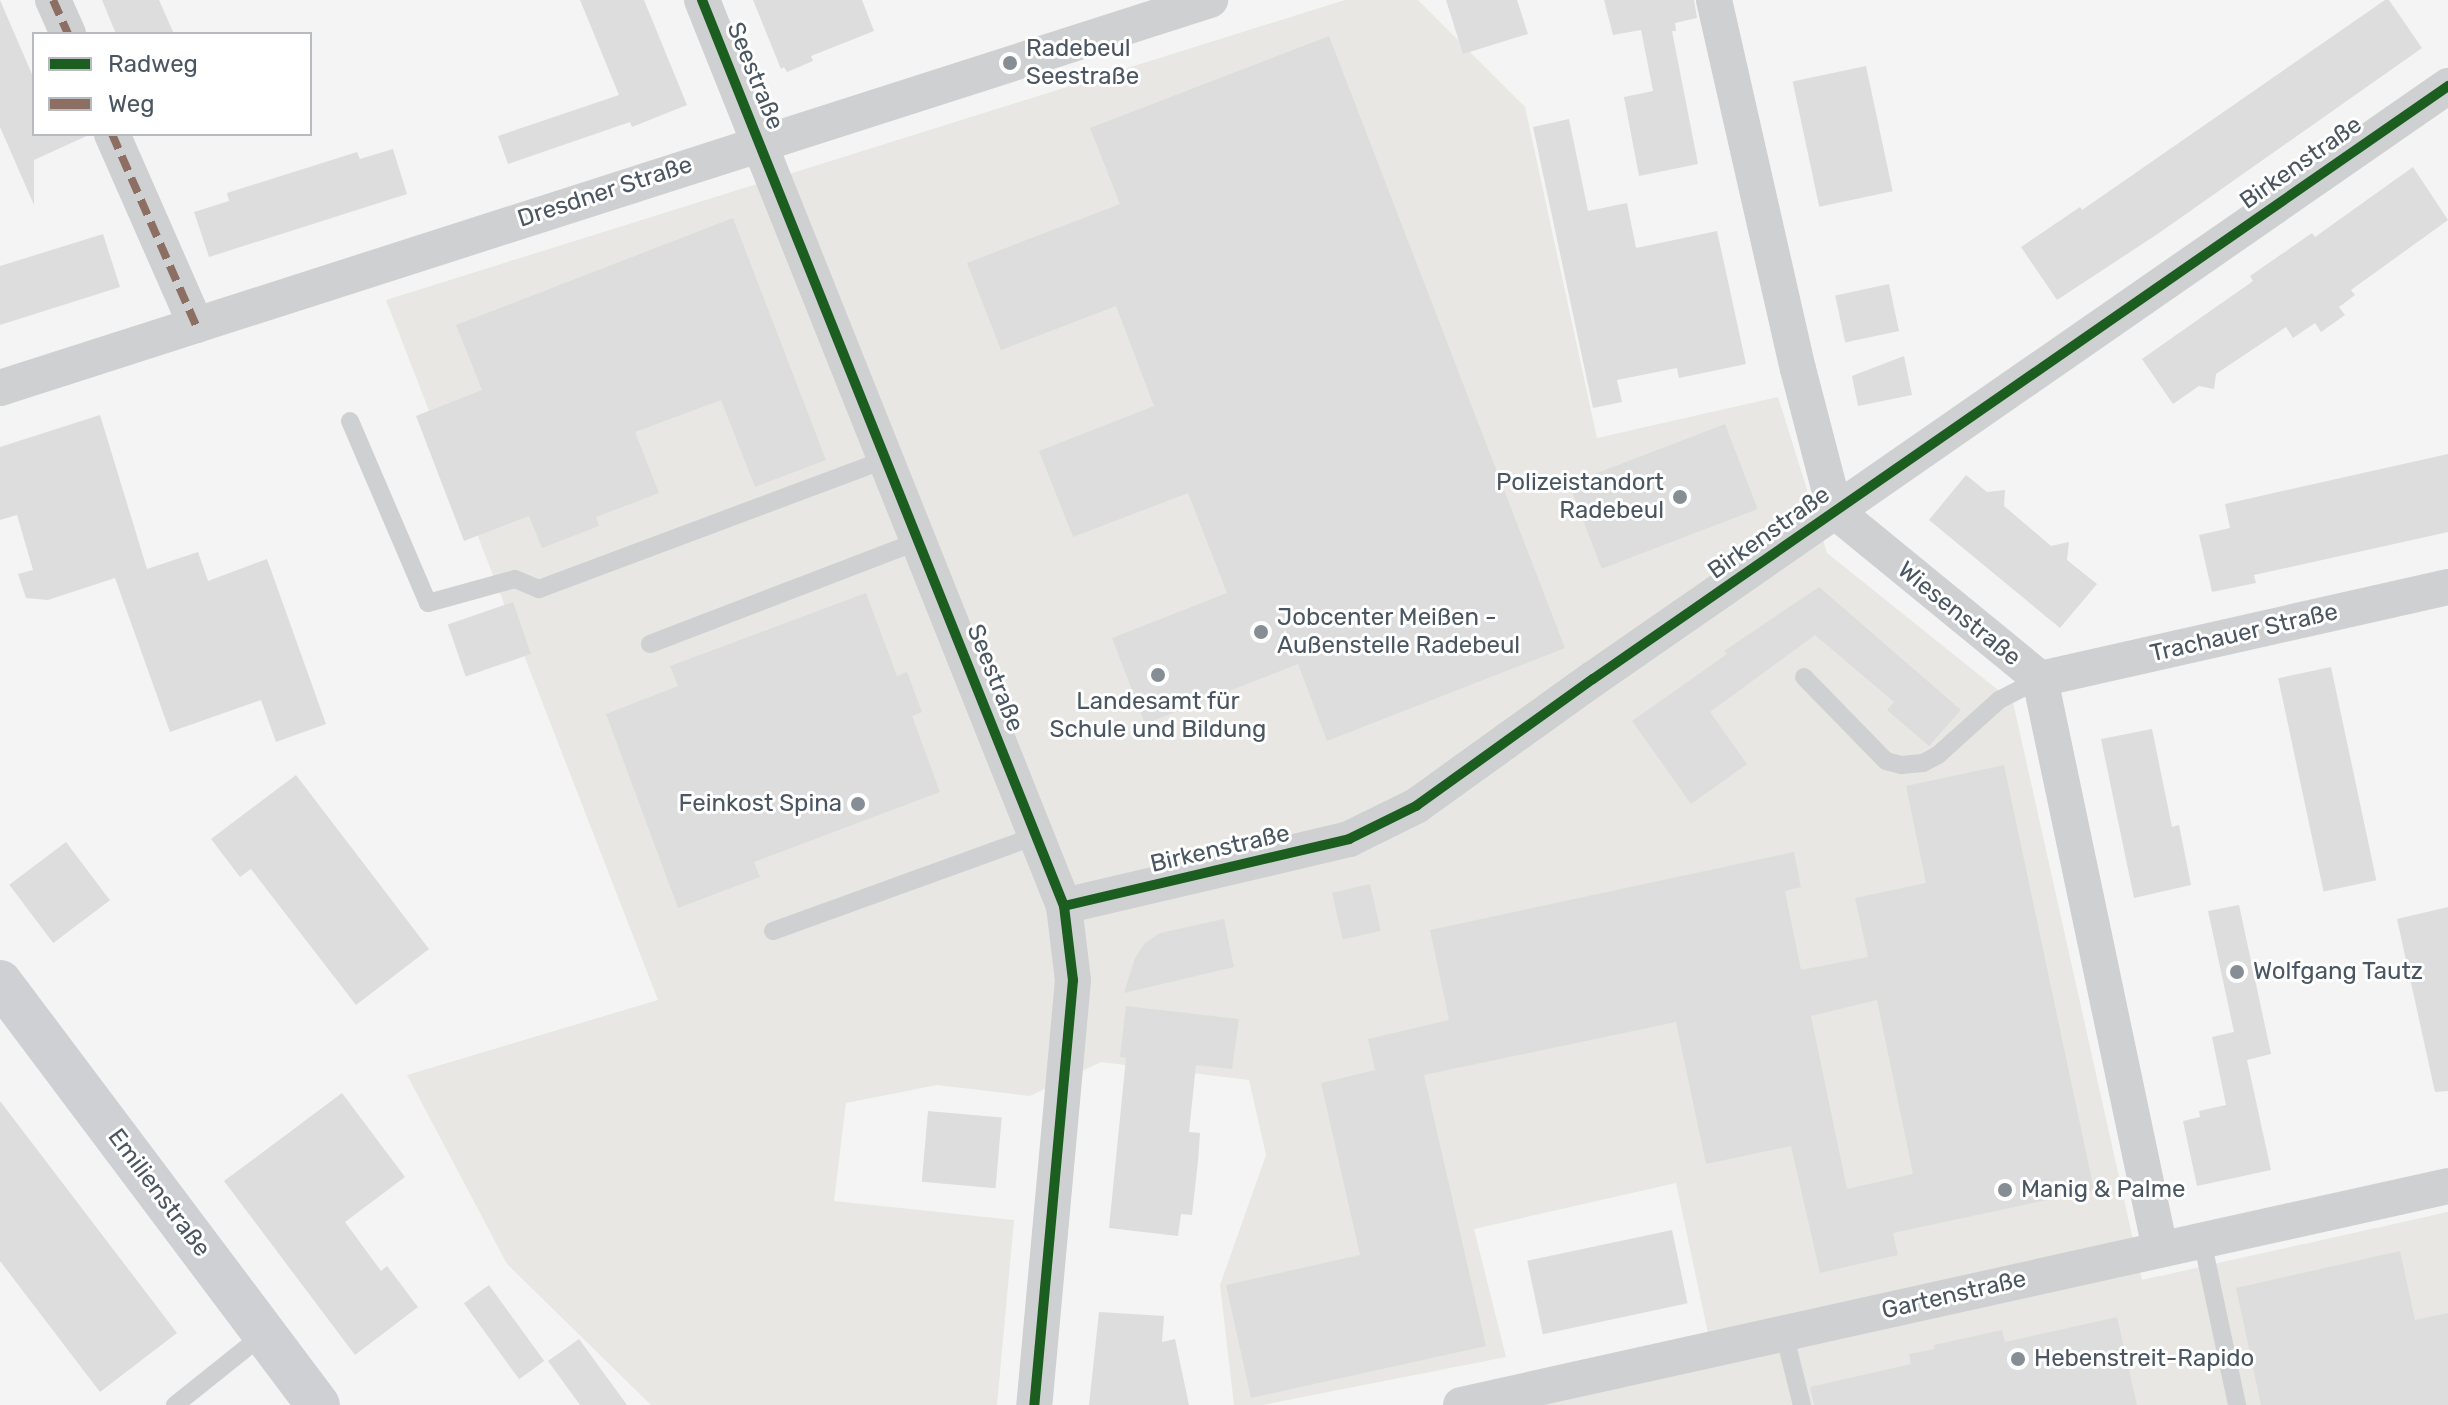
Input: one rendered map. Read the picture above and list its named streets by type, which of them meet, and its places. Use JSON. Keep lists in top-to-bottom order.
{
  "streets": {
    "street": [
      "Seestraße",
      "Birkenstraße",
      "Dresdner Straße",
      "Wiesenstraße",
      "Trachauer Straße",
      "Emilienstraße",
      "Gartenstraße"
    ]
  },
  "crossings": [
    ["Seestraße", "Birkenstraße"],
    ["Seestraße", "Dresdner Straße"],
    ["Birkenstraße", "Wiesenstraße"],
    ["Wiesenstraße", "Trachauer Straße"],
    ["Wiesenstraße", "Gartenstraße"]
  ],
  "places": [
    "Radebeul Seestraße",
    "Polizeistandort Radebeul",
    "Jobcenter Meißen - Außenstelle Radebeul",
    "Landesamt für Schule und Bildung",
    "Feinkost Spina",
    "Wolfgang Tautz",
    "Manig & Palme",
    "Hebenstreit-Rapido"
  ],
  "legend": ["Radweg", "Weg"]
}
